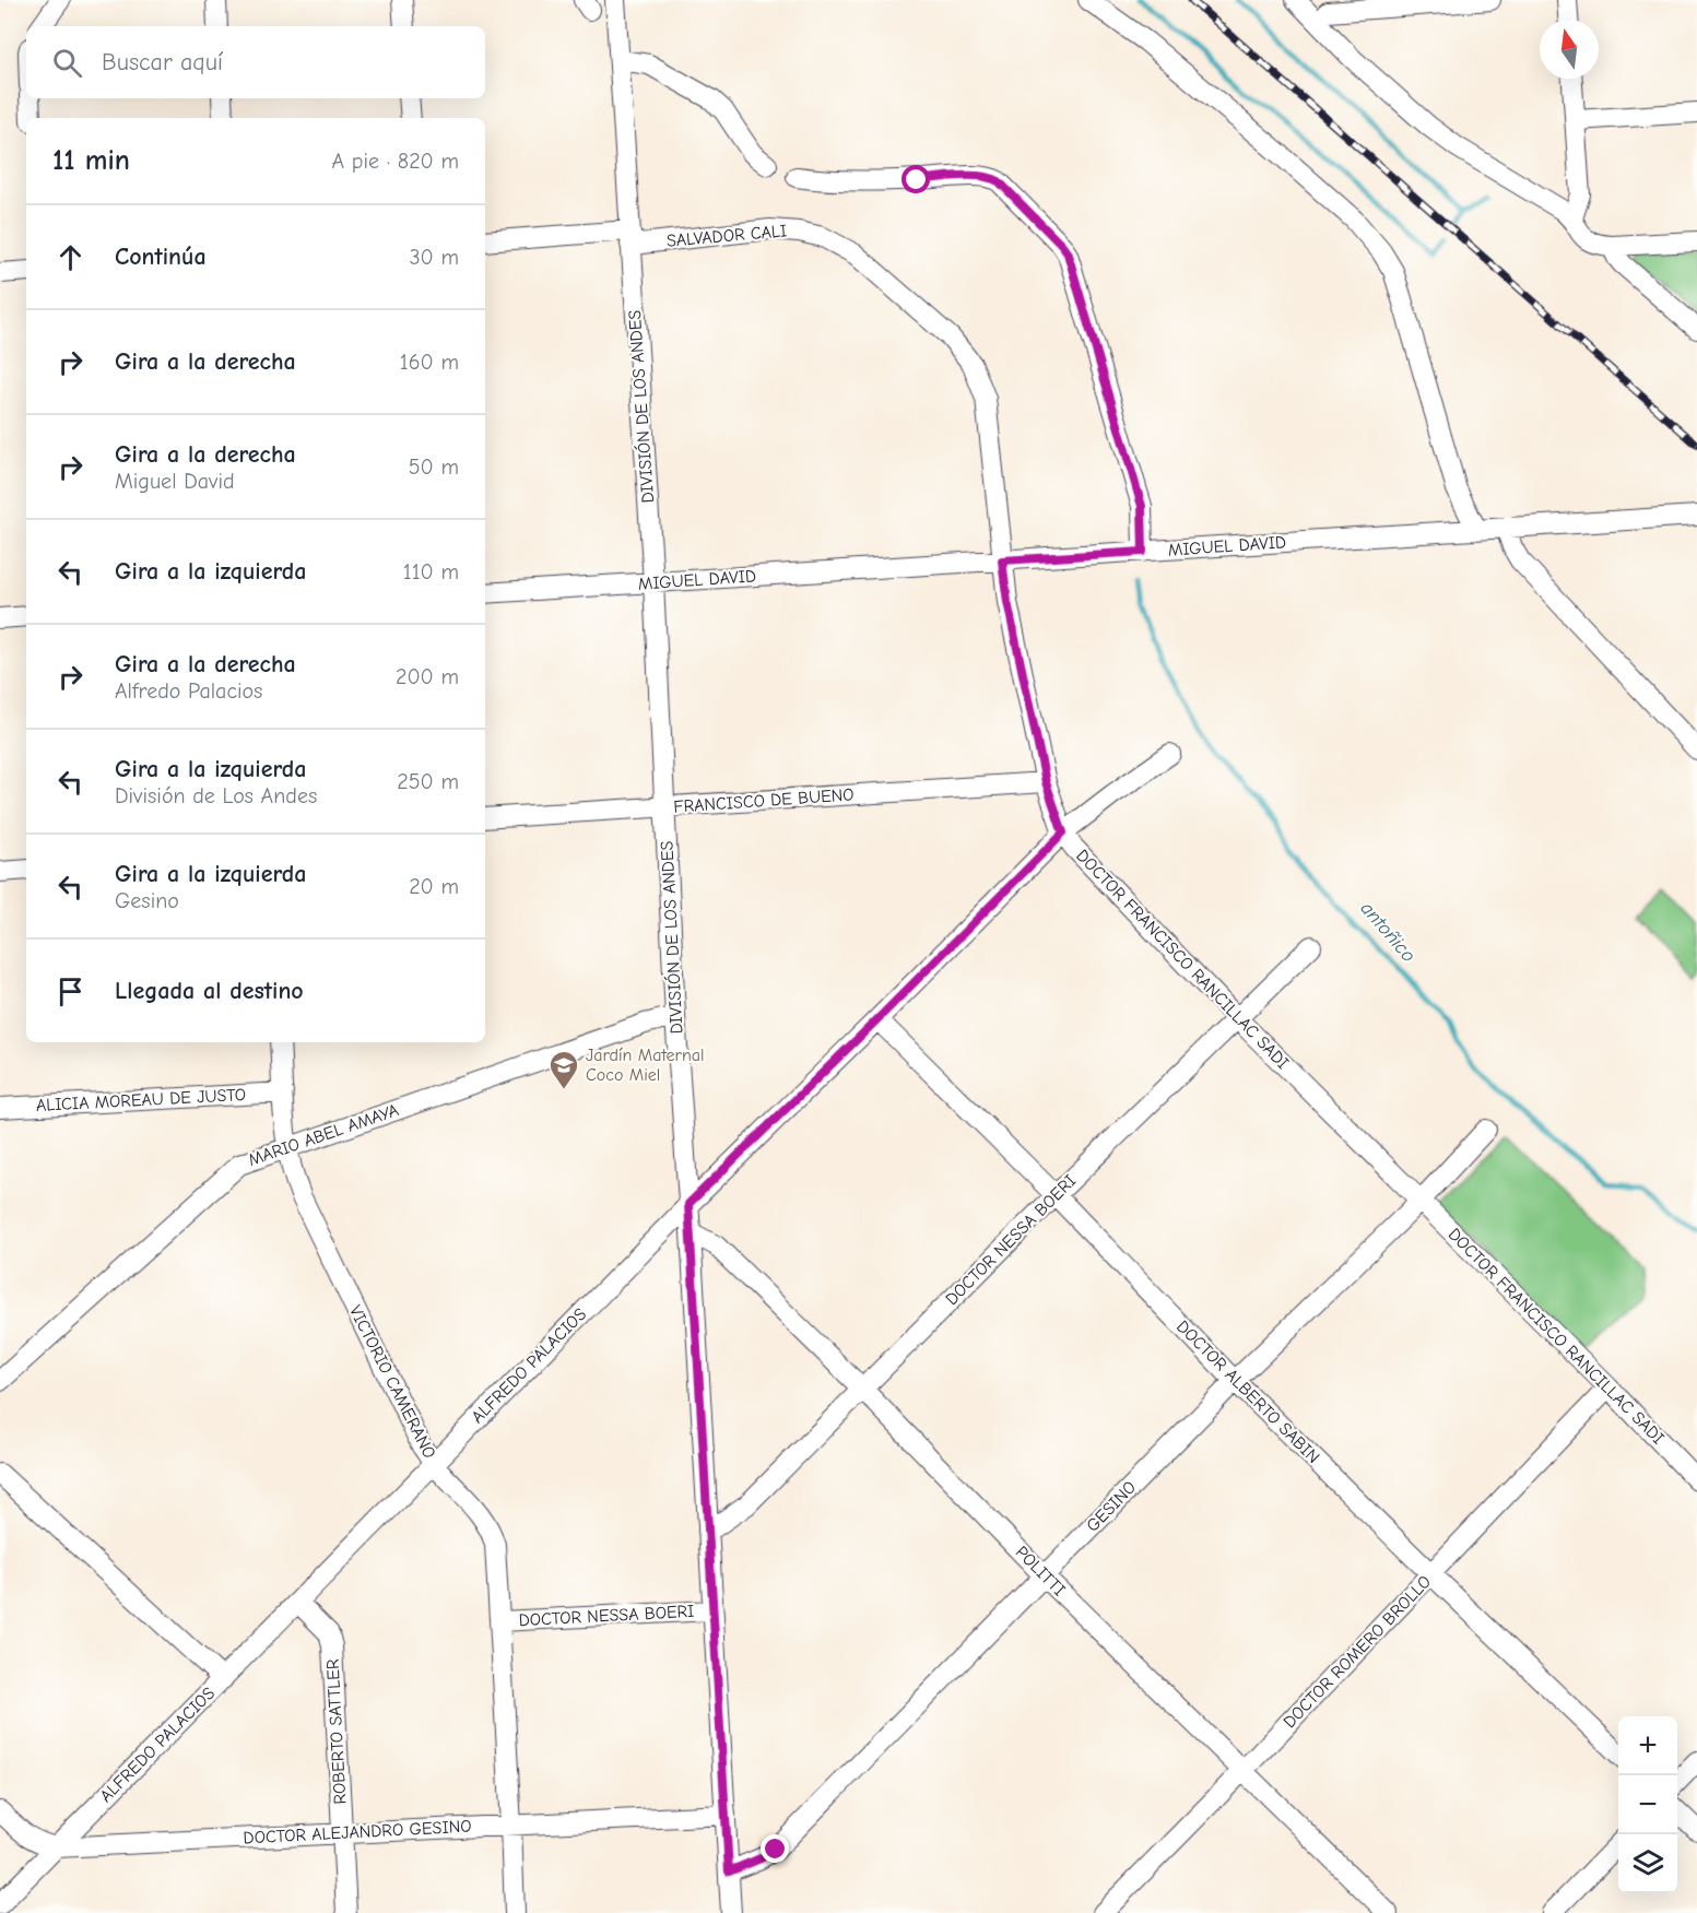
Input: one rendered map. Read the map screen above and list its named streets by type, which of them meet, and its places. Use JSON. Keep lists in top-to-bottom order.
{
  "streets": {
    "street": [
      "SALVADOR CALI",
      "DIVISIÓN DE LOS ANDES",
      "MIGUEL DAVID",
      "FRANCISCO DE BUENO",
      "DOCTOR FRANCISCO RANCILLAC SADI",
      "ALICIA MOREAU DE JUSTO",
      "MARIO ABEL AMAYA",
      "DOCTOR NESSA BOERI",
      "ALFREDO PALACIOS",
      "VICTORIO CAMERANO",
      "DOCTOR ALBERTO SABIN",
      "GESINO",
      "POLITTI",
      "DOCTOR ROMERO BROLLO",
      "ROBERTO SATTLER",
      "DOCTOR ALEJANDRO GESINO"
    ]
  },
  "crossings": [
    ["SALVADOR CALI", "DIVISIÓN DE LOS ANDES"],
    ["SALVADOR CALI", "DOCTOR FRANCISCO RANCILLAC SADI"],
    ["DIVISIÓN DE LOS ANDES", "MIGUEL DAVID"],
    ["DIVISIÓN DE LOS ANDES", "FRANCISCO DE BUENO"],
    ["DIVISIÓN DE LOS ANDES", "MARIO ABEL AMAYA"],
    ["DIVISIÓN DE LOS ANDES", "DOCTOR NESSA BOERI"],
    ["DIVISIÓN DE LOS ANDES", "ALFREDO PALACIOS"],
    ["DIVISIÓN DE LOS ANDES", "GESINO"],
    ["DIVISIÓN DE LOS ANDES", "POLITTI"],
    ["DIVISIÓN DE LOS ANDES", "DOCTOR ALEJANDRO GESINO"],
    ["MIGUEL DAVID", "DOCTOR FRANCISCO RANCILLAC SADI"],
    ["FRANCISCO DE BUENO", "DOCTOR FRANCISCO RANCILLAC SADI"],
    ["DOCTOR FRANCISCO RANCILLAC SADI", "DOCTOR NESSA BOERI"],
    ["DOCTOR FRANCISCO RANCILLAC SADI", "ALFREDO PALACIOS"],
    ["DOCTOR FRANCISCO RANCILLAC SADI", "GESINO"],
    ["DOCTOR FRANCISCO RANCILLAC SADI", "DOCTOR ROMERO BROLLO"],
    ["ALICIA MOREAU DE JUSTO", "VICTORIO CAMERANO"],
    ["MARIO ABEL AMAYA", "VICTORIO CAMERANO"],
    ["DOCTOR NESSA BOERI", "VICTORIO CAMERANO"],
    ["DOCTOR NESSA BOERI", "DOCTOR ALBERTO SABIN"],
    ["DOCTOR NESSA BOERI", "POLITTI"],
    ["ALFREDO PALACIOS", "VICTORIO CAMERANO"],
    ["ALFREDO PALACIOS", "DOCTOR ALBERTO SABIN"],
    ["ALFREDO PALACIOS", "ROBERTO SATTLER"],
    ["ALFREDO PALACIOS", "DOCTOR ALEJANDRO GESINO"],
    ["VICTORIO CAMERANO", "DOCTOR ALEJANDRO GESINO"],
    ["DOCTOR ALBERTO SABIN", "GESINO"],
    ["DOCTOR ALBERTO SABIN", "DOCTOR ROMERO BROLLO"],
    ["GESINO", "POLITTI"],
    ["POLITTI", "DOCTOR ROMERO BROLLO"],
    ["ROBERTO SATTLER", "DOCTOR ALEJANDRO GESINO"]
  ],
  "water": ["antoñico"],
  "places": {
    "school or university": ["Jardín Maternal Coco Miel"]
  },
  "north": "top",
  "page": {
    "search": "Buscar aquí",
    "heading": ["11 min", "A pie · 820 m"],
    "list": [
      ["Continúa", "30 m"],
      ["Gira a la derecha", "160 m"],
      ["Gira a la derecha", "Miguel David", "50 m"],
      ["Gira a la izquierda", "110 m"],
      ["Gira a la derecha", "Alfredo Palacios", "200 m"],
      ["Gira a la izquierda", "División de Los Andes", "250 m"],
      ["Gira a la izquierda", "Gesino", "20 m"],
      "Llegada al destino"
    ],
    "map_buttons": ["+", "−"]
  }
}
